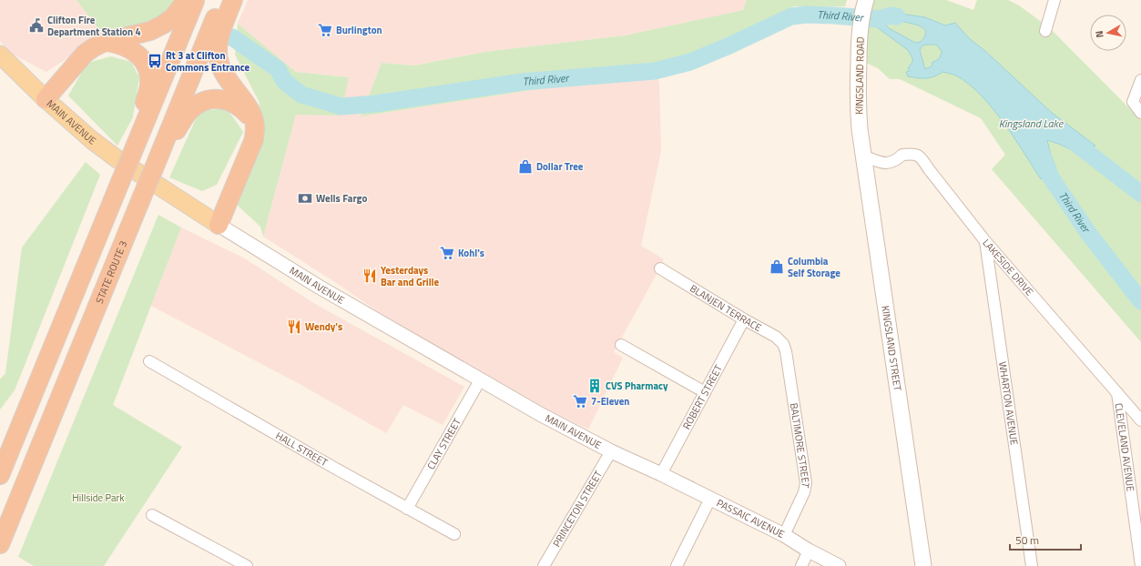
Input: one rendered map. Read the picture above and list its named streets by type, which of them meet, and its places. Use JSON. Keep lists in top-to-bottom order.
{
  "streets": {
    "highway": ["STATE ROUTE 3"],
    "main road": ["KINGSLAND ROAD", "MAIN AVENUE", "KINGSLAND STREET"],
    "street": [
      "LAKESIDE DRIVE",
      "BLANJEN TERRACE",
      "ROBERT STREET",
      "WHARTON AVENUE",
      "CLAY STREET",
      "BALTIMORE STREET",
      "CLEVELAND AVENUE",
      "HALL STREET",
      "PRINCETON STREET",
      "PASSAIC AVENUE"
    ]
  },
  "crossings": [
    ["KINGSLAND ROAD", "KINGSLAND STREET"],
    ["MAIN AVENUE", "ROBERT STREET"],
    ["MAIN AVENUE", "CLAY STREET"],
    ["MAIN AVENUE", "PRINCETON STREET"],
    ["MAIN AVENUE", "PASSAIC AVENUE"],
    ["LAKESIDE DRIVE", "KINGSLAND STREET"],
    ["LAKESIDE DRIVE", "WHARTON AVENUE"],
    ["LAKESIDE DRIVE", "CLEVELAND AVENUE"],
    ["BLANJEN TERRACE", "ROBERT STREET"],
    ["BLANJEN TERRACE", "BALTIMORE STREET"],
    ["ROBERT STREET", "PASSAIC AVENUE"],
    ["CLAY STREET", "HALL STREET"],
    ["BALTIMORE STREET", "PASSAIC AVENUE"]
  ],
  "water": ["Third River", "Kingsland Lake"],
  "parks": ["Hillside Park"],
  "places": {
    "public building": ["Clifton Fire Department Station 4"],
    "supermarket": ["Burlington", "Kohl's", "7-Eleven"],
    "bus stop": ["Rt 3 at Clifton Commons Entrance"],
    "shop": ["Dollar Tree", "Columbia Self Storage"],
    "bank": ["Wells Fargo"],
    "restaurant": ["Yesterdays Bar and Grille", "Wendy's"],
    "building": ["CVS Pharmacy"]
  },
  "scale_bar": "50 m",
  "north": "left"
}
